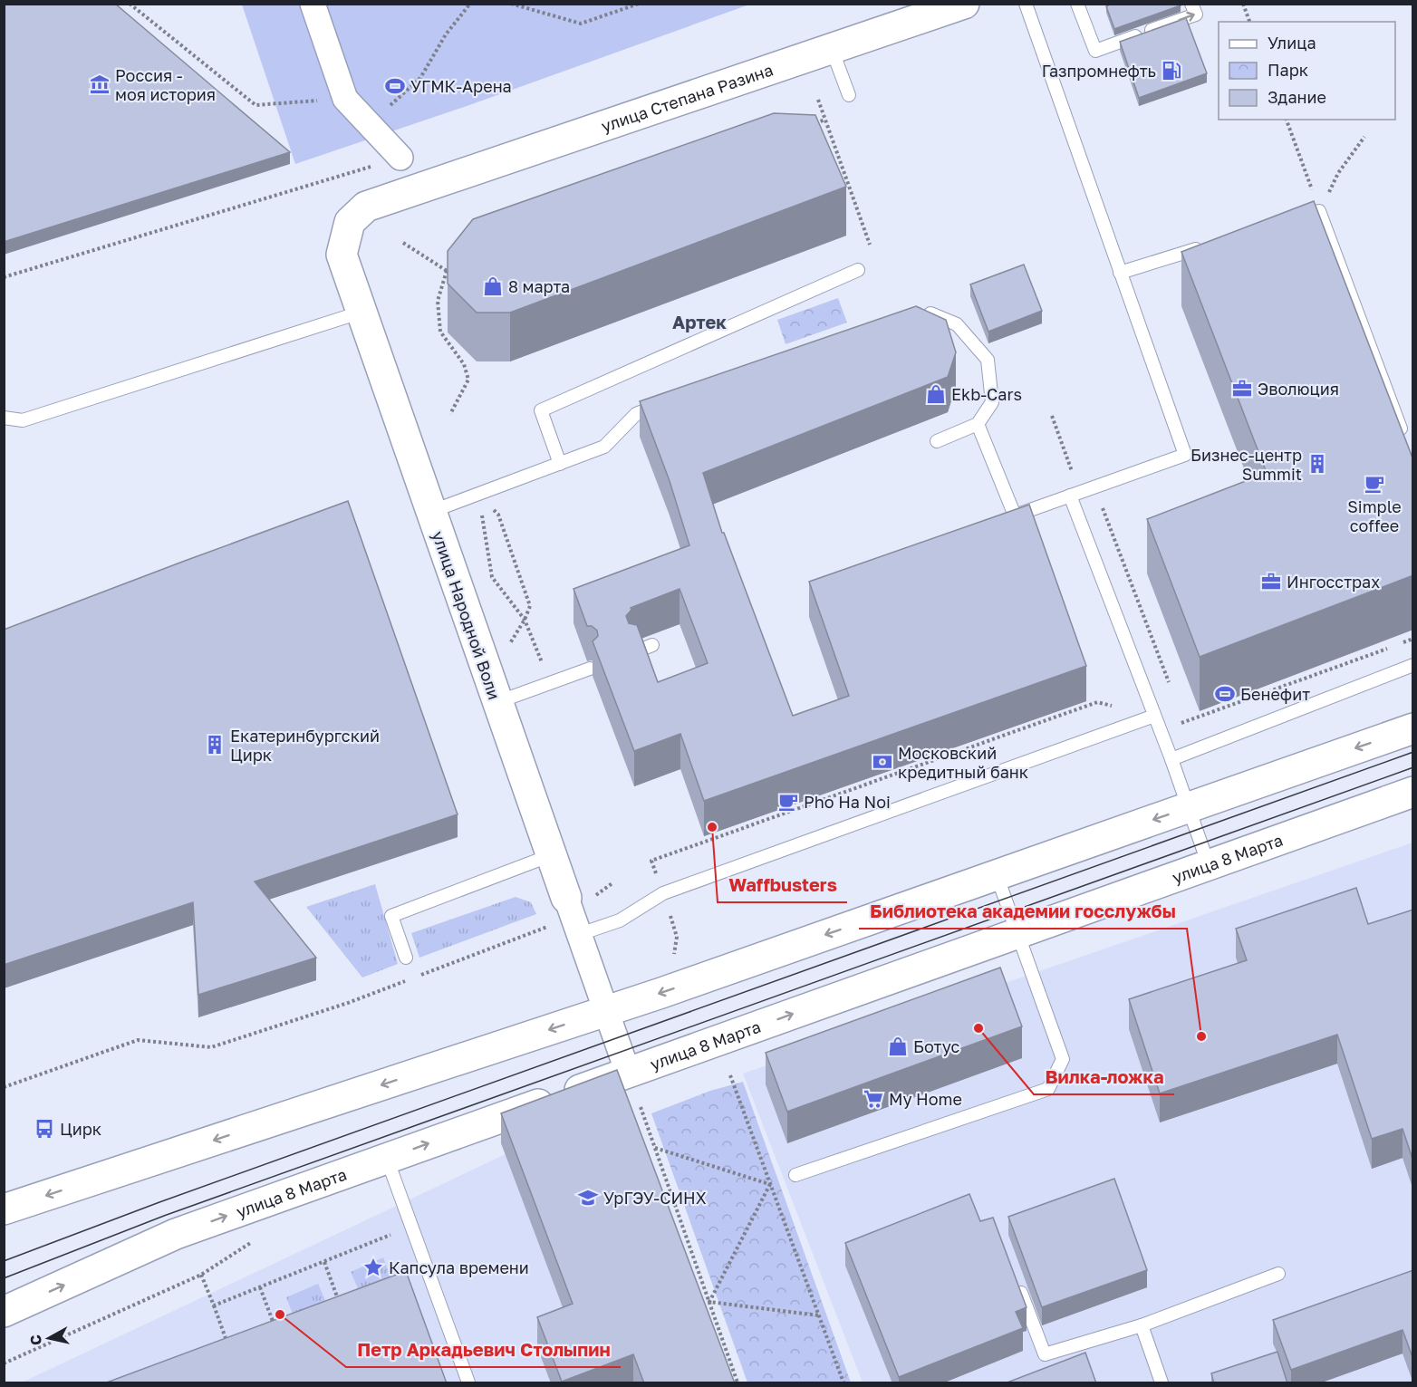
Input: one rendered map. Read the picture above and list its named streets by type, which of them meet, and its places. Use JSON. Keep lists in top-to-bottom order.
{
  "streets": {
    "main road": ["улица Степана Разина", "улица Народной Воли", "улица 8 Марта"]
  },
  "crossings": [
    ["улица Степана Разина", "улица Народной Воли"],
    ["улица Народной Воли", "улица 8 Марта"]
  ],
  "districts": ["Артек"],
  "places": {
    "fuel station": ["Газпромнефть"],
    "museum": ["Россия - моя история"],
    "sports": ["УГМК-Арена", "Бенефит"],
    "shop": ["8 марта", "Ekb-Cars", "Ботус"],
    "office": ["Эволюция", "Ингосстрах"],
    "building": ["Бизнес-центр Summit", "Екатеринбургский Цирк"],
    "cafe": ["Simple coffee", "Pho Ha Noi"],
    "bank": ["Московский кредитный банк"],
    "other": [
      "Waffbusters",
      "Вилка-ложка",
      "Библиотека академии госслужбы",
      "Петр Аркадьевич Столыпин"
    ],
    "supermarket": ["My Home"],
    "bus stop": ["Цирк"],
    "school or university": ["УрГЭУ-СИНХ"],
    "place": ["Капсула времени"]
  },
  "legend": ["Улица", "Парк", "Здание"],
  "north": "left"
}
